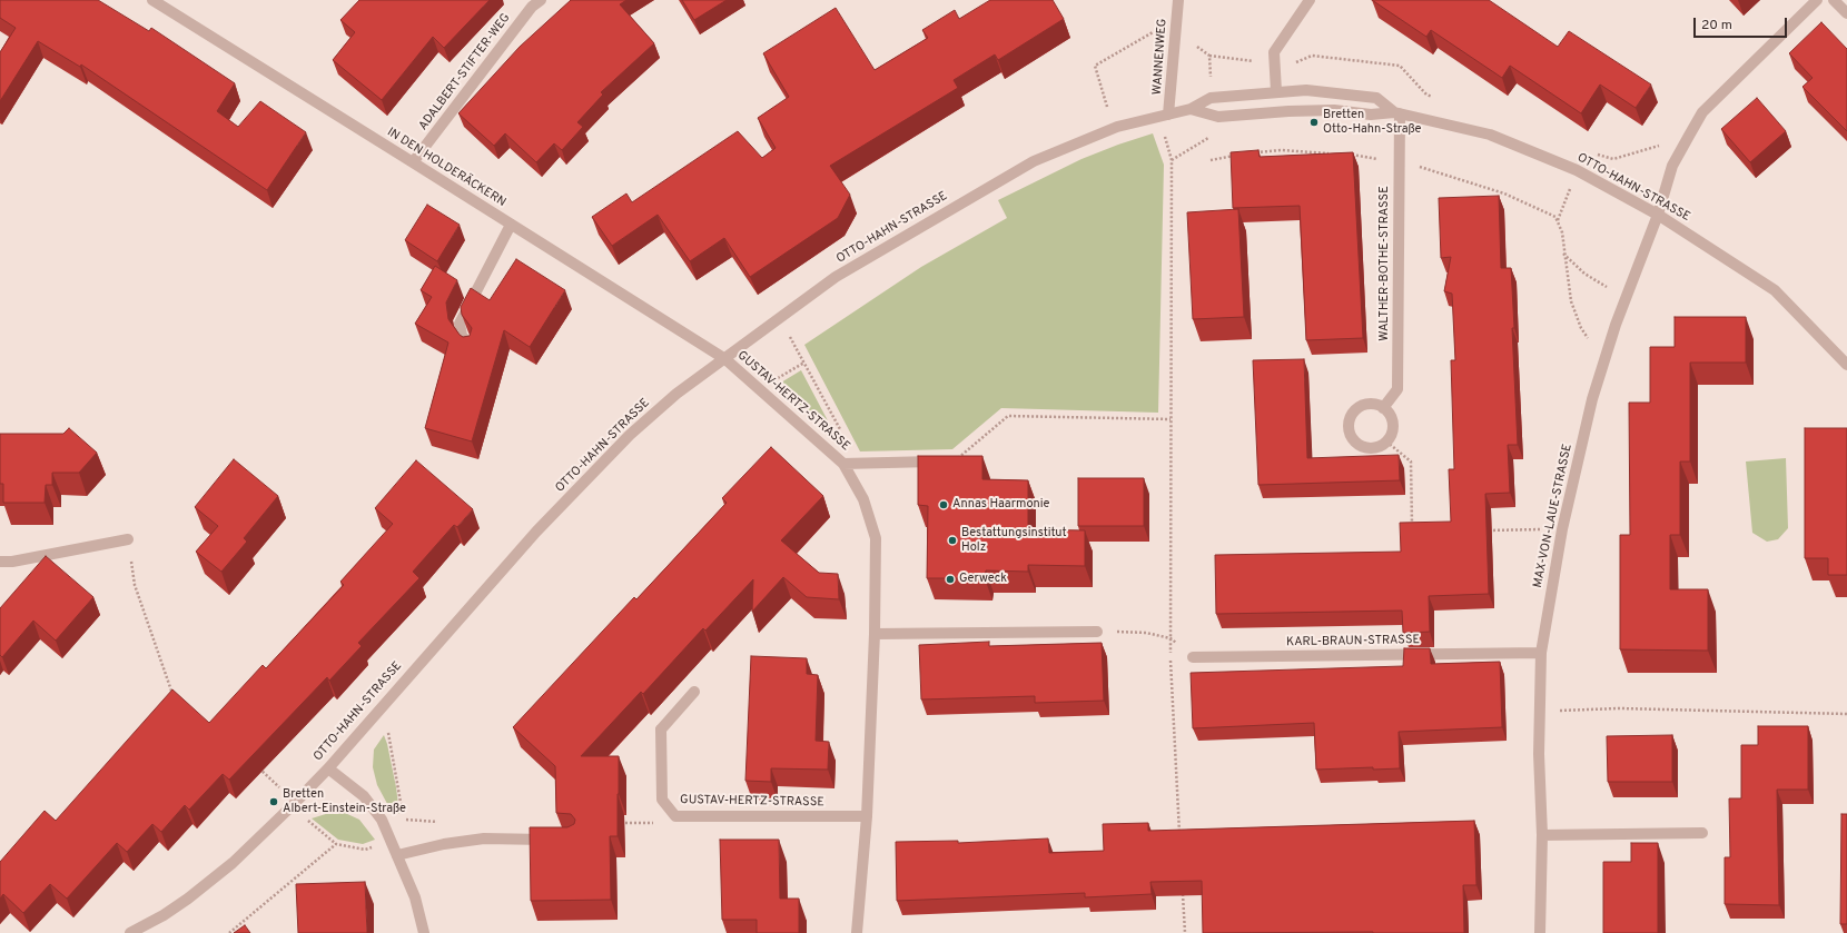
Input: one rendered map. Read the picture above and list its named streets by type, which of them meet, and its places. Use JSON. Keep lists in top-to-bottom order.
{
  "streets": {
    "street": [
      "WANNENWEG",
      "ADALBERT-STIFTER-WEG",
      "IN DEN HOLDERÄCKERN",
      "OTTO-HAHN-STRASSE",
      "WALTHER-BOTHE-STRASSE",
      "GUSTAV-HERTZ-STRASSE",
      "MAX-VON-LAUE-STRASSE",
      "KARL-BRAUN-STRASSE"
    ]
  },
  "crossings": [
    ["WANNENWEG", "OTTO-HAHN-STRASSE"],
    ["ADALBERT-STIFTER-WEG", "IN DEN HOLDERÄCKERN"],
    ["IN DEN HOLDERÄCKERN", "OTTO-HAHN-STRASSE"],
    ["IN DEN HOLDERÄCKERN", "GUSTAV-HERTZ-STRASSE"],
    ["OTTO-HAHN-STRASSE", "WALTHER-BOTHE-STRASSE"],
    ["OTTO-HAHN-STRASSE", "GUSTAV-HERTZ-STRASSE"],
    ["OTTO-HAHN-STRASSE", "MAX-VON-LAUE-STRASSE"],
    ["MAX-VON-LAUE-STRASSE", "KARL-BRAUN-STRASSE"]
  ],
  "places": [
    "Bretten Otto-Hahn-Straße",
    "Annas Haarmonie",
    "Bestattungsinstitut Holz",
    "Gerweck",
    "Bretten Albert-Einstein-Straße"
  ],
  "scale_bar": "20 m"
}
